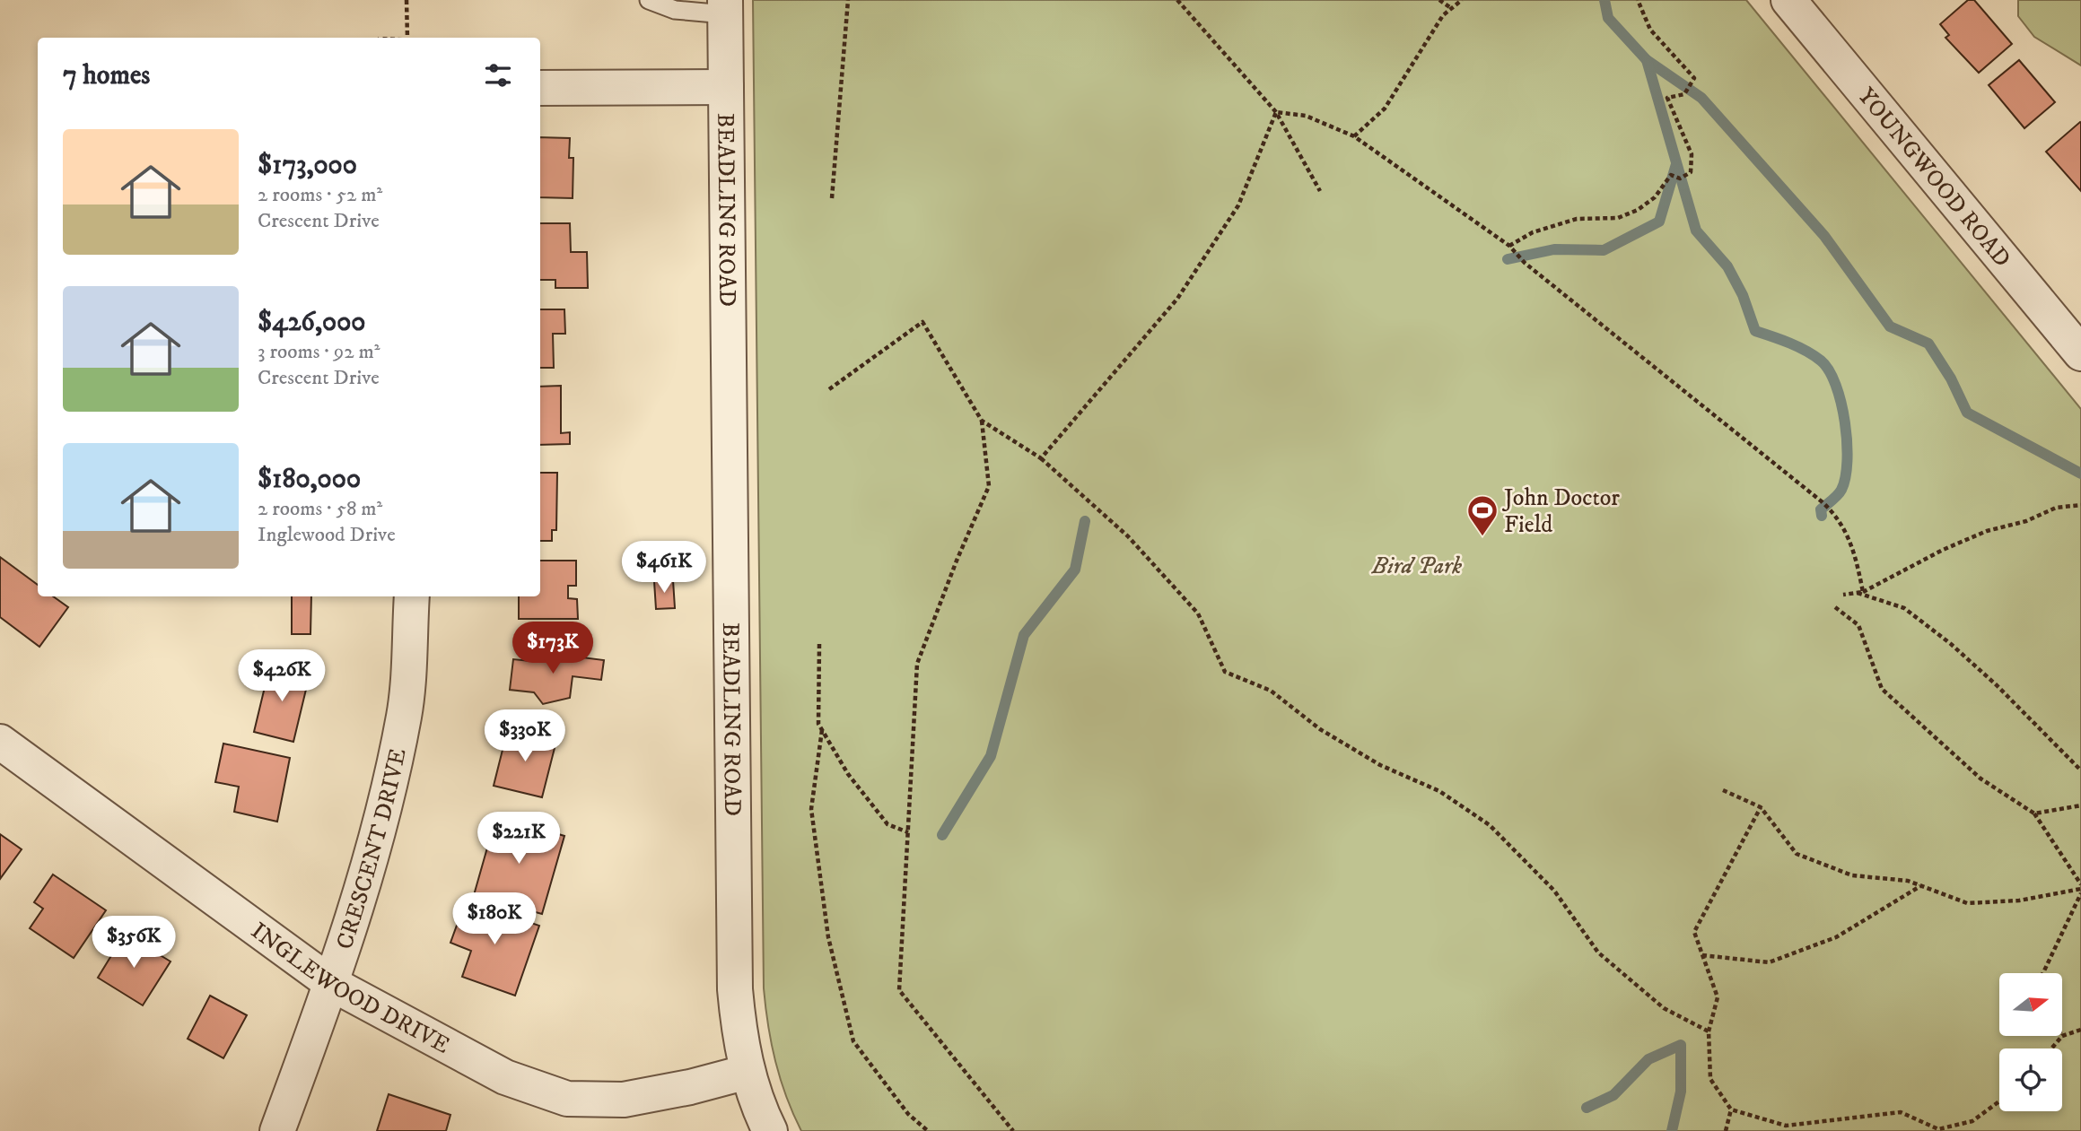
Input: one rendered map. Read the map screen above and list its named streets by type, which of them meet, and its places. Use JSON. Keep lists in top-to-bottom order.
{
  "streets": {
    "street": [
      "YOUNGWOOD ROAD",
      "BEADLING ROAD",
      "CRESCENT DRIVE",
      "INGLEWOOD DRIVE"
    ]
  },
  "crossings": [
    ["BEADLING ROAD", "INGLEWOOD DRIVE"],
    ["CRESCENT DRIVE", "INGLEWOOD DRIVE"]
  ],
  "parks": ["Bird Park"],
  "places": {
    "sports": ["John Doctor Field"]
  },
  "north": "right",
  "page": {
    "heading": "7 homes",
    "list": [
      {
        "name": "$173,000",
        "note": "2 rooms · 52 m² · Crescent Drive"
      },
      {
        "name": "$426,000",
        "note": "3 rooms · 92 m² · Crescent Drive"
      },
      {
        "name": "$180,000",
        "note": "2 rooms · 58 m² · Inglewood Drive"
      }
    ],
    "price": [
      "$461K",
      "$173K",
      "$426K",
      "$330K",
      "$221K",
      "$180K",
      "$356K"
    ]
  }
}
